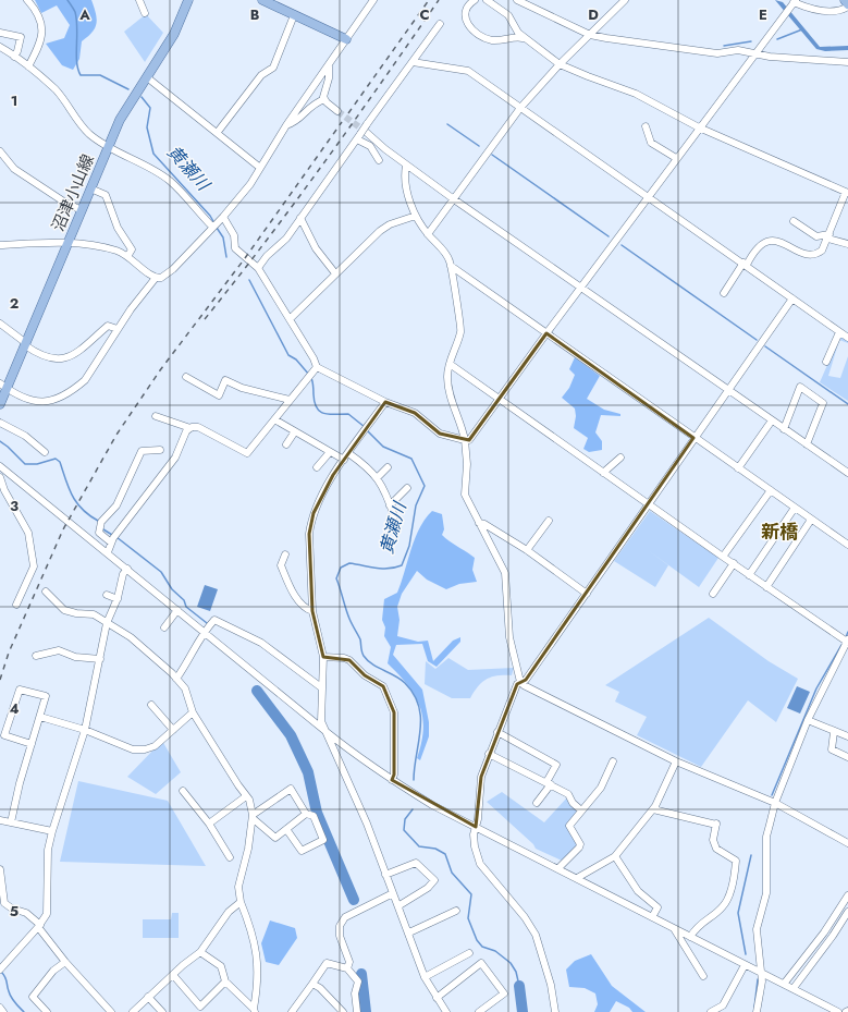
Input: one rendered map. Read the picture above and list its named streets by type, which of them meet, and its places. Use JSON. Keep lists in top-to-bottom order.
{
  "streets": {
    "main road": ["沼津小山線"]
  },
  "districts": ["新橋"],
  "water": ["黄瀬川"],
  "grid": {
    "columns": [
      "A",
      "B",
      "C",
      "D",
      "E"
    ],
    "rows": [
      "1",
      "2",
      "3",
      "4",
      "5"
    ]
  }
}
